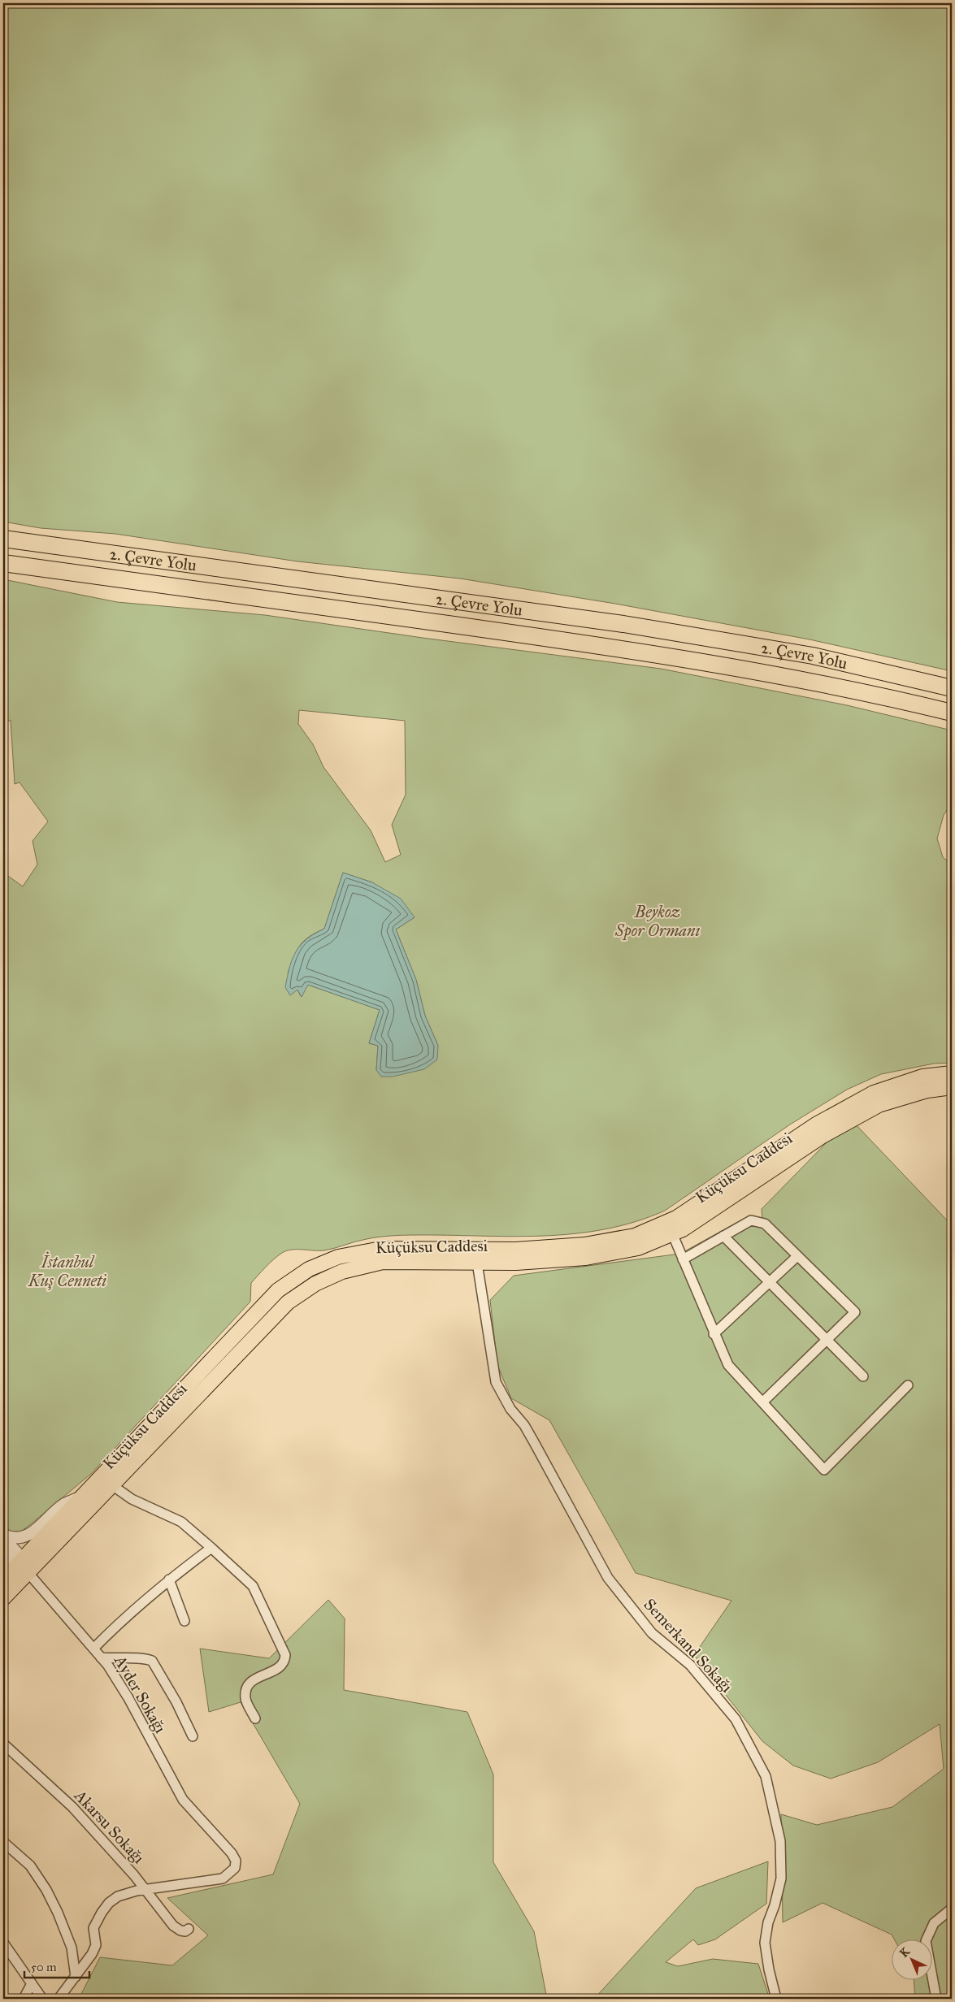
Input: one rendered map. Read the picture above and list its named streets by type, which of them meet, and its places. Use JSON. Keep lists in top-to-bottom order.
{
  "streets": {
    "highway": ["2. Çevre Yolu"],
    "main road": ["Küçüksu Caddesi"],
    "street": ["Semerkand Sokağı", "Ayder Sokağı", "Akarsu Sokağı"]
  },
  "crossings": [
    ["Küçüksu Caddesi", "Semerkand Sokağı"],
    ["Küçüksu Caddesi", "Ayder Sokağı"],
    ["Ayder Sokağı", "Akarsu Sokağı"]
  ],
  "parks": ["Beykoz Spor Ormanı", "İstanbul Kuş Cenneti"],
  "scale_bar": "50 m",
  "north": "top left"
}
